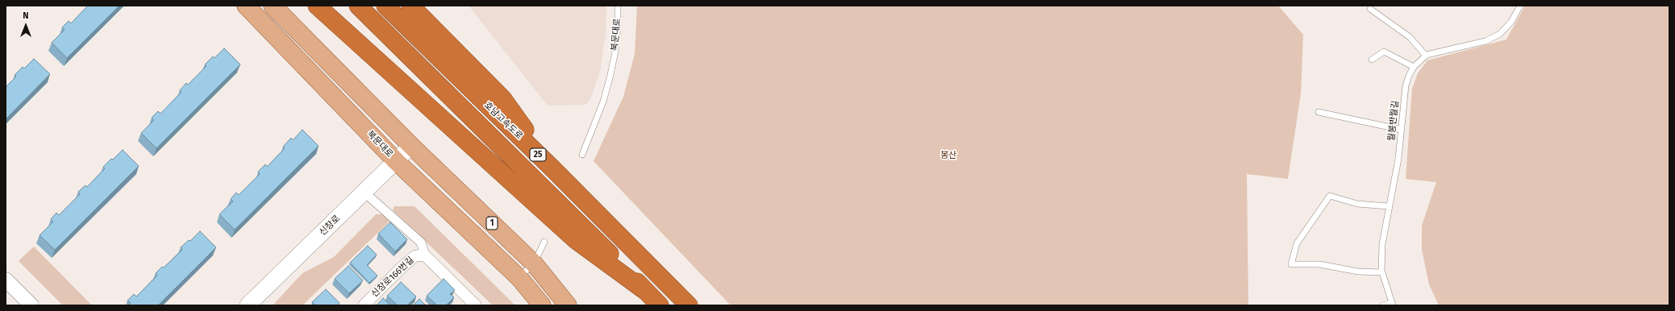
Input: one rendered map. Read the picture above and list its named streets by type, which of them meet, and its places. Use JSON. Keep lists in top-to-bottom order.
{
  "streets": {
    "highway": ["호남고속도로", "25"],
    "main road": ["북문대로", "1", "신창로"],
    "street": ["신창로166번길"],
    "lane": ["월봉반월길"]
  },
  "crossings": [
    ["북문대로", "신창로"],
    ["1", "신창로"]
  ],
  "parks": ["봉산"],
  "north": "top"
}
